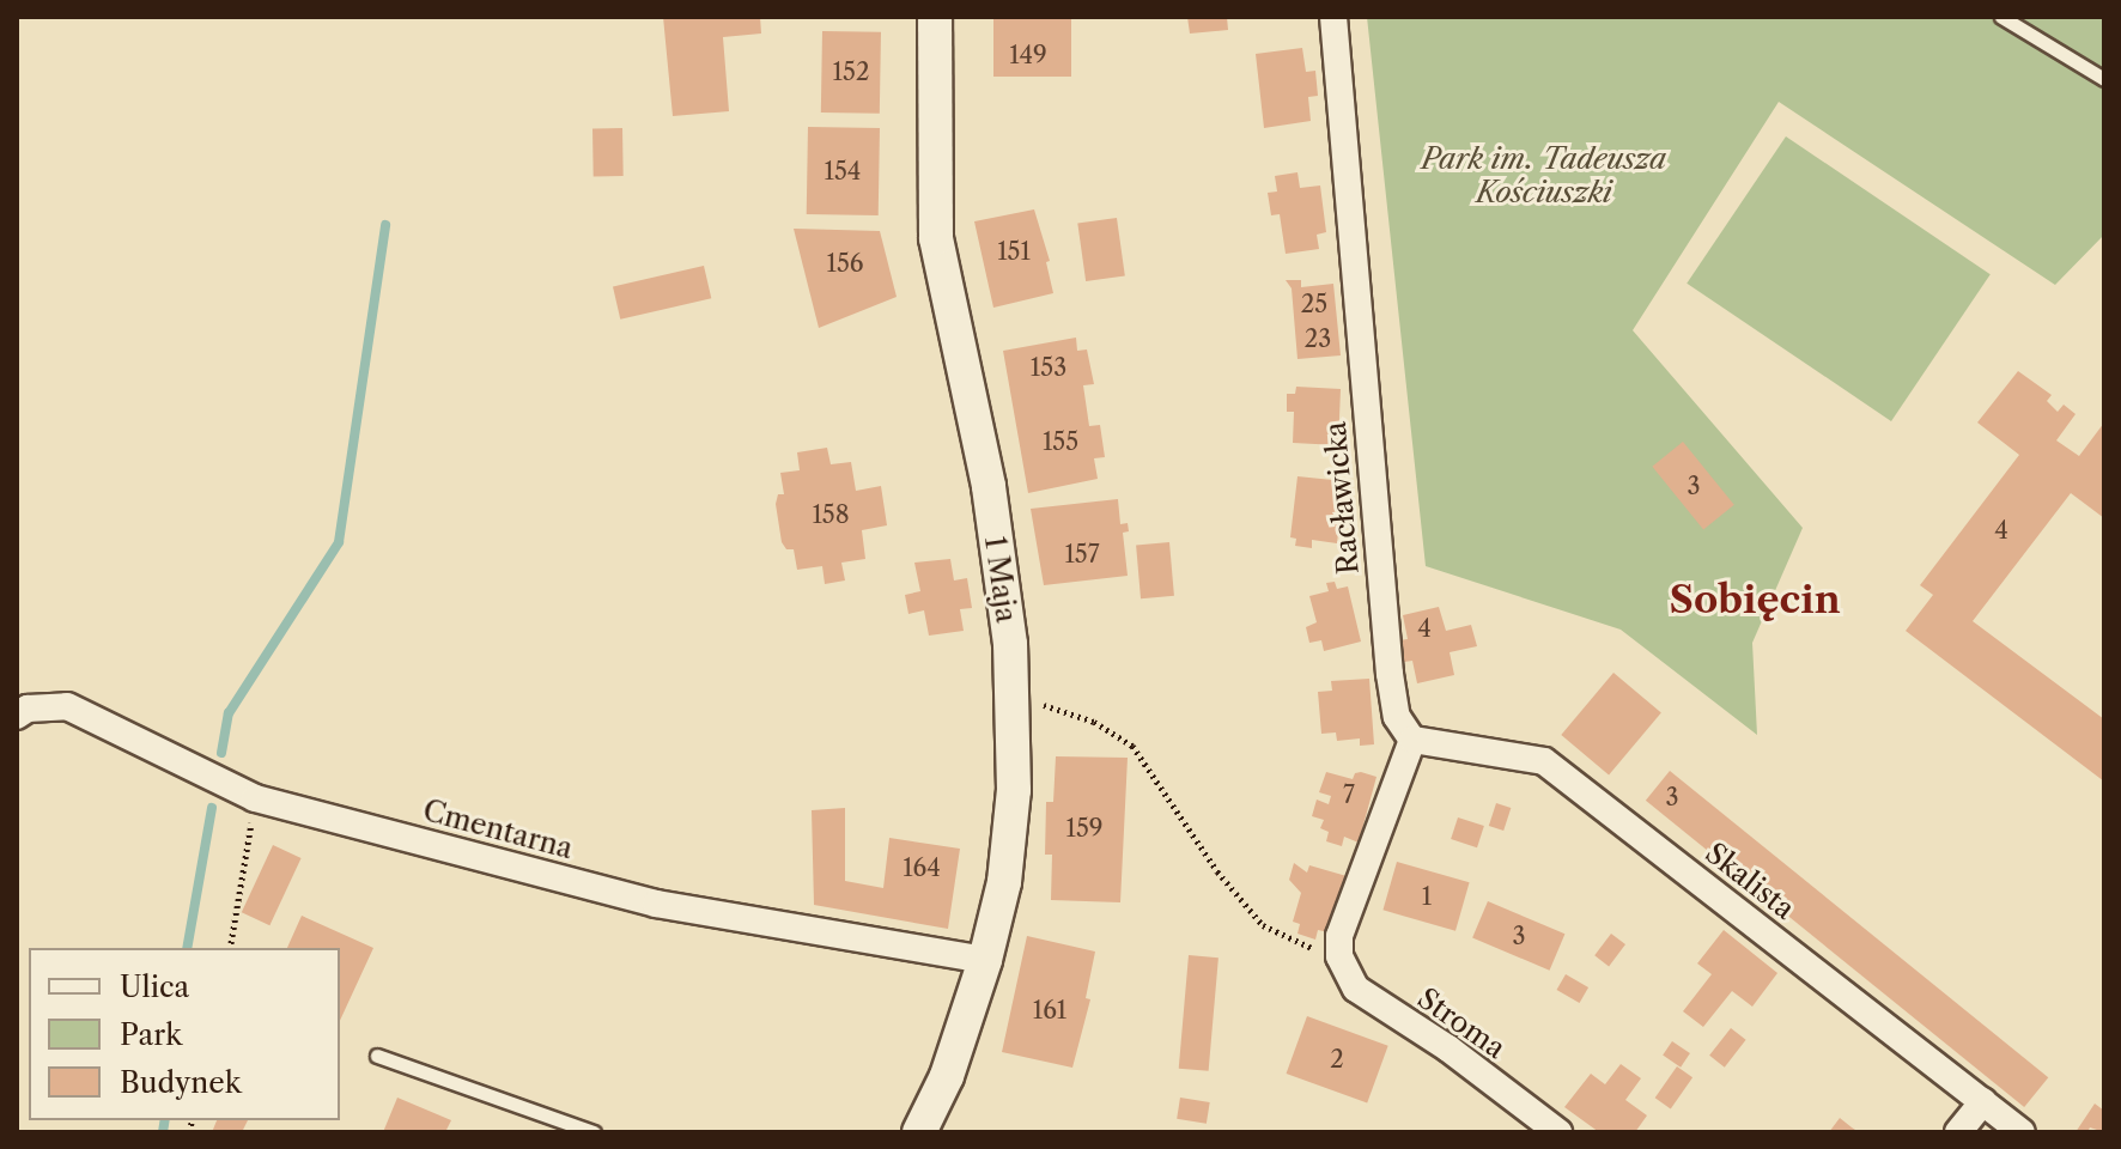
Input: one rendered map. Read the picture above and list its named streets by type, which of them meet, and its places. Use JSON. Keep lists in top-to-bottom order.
{
  "streets": {
    "street": [
      "Racławicka",
      "1 Maja",
      "Cmentarna",
      "Skalista",
      "Stroma"
    ]
  },
  "crossings": [
    ["Racławicka", "Skalista"],
    ["1 Maja", "Cmentarna"]
  ],
  "districts": ["Sobięcin"],
  "parks": ["Park im. Tadeusza Kościuszki"],
  "house_numbers": [
    "149",
    "152",
    "154",
    "151",
    "156",
    "25",
    "23",
    "153",
    "155",
    "3",
    "158",
    "4",
    "157",
    "4",
    "7",
    "3",
    "159",
    "164",
    "1",
    "3",
    "161",
    "2"
  ],
  "legend": ["Ulica", "Park", "Budynek"]
}
